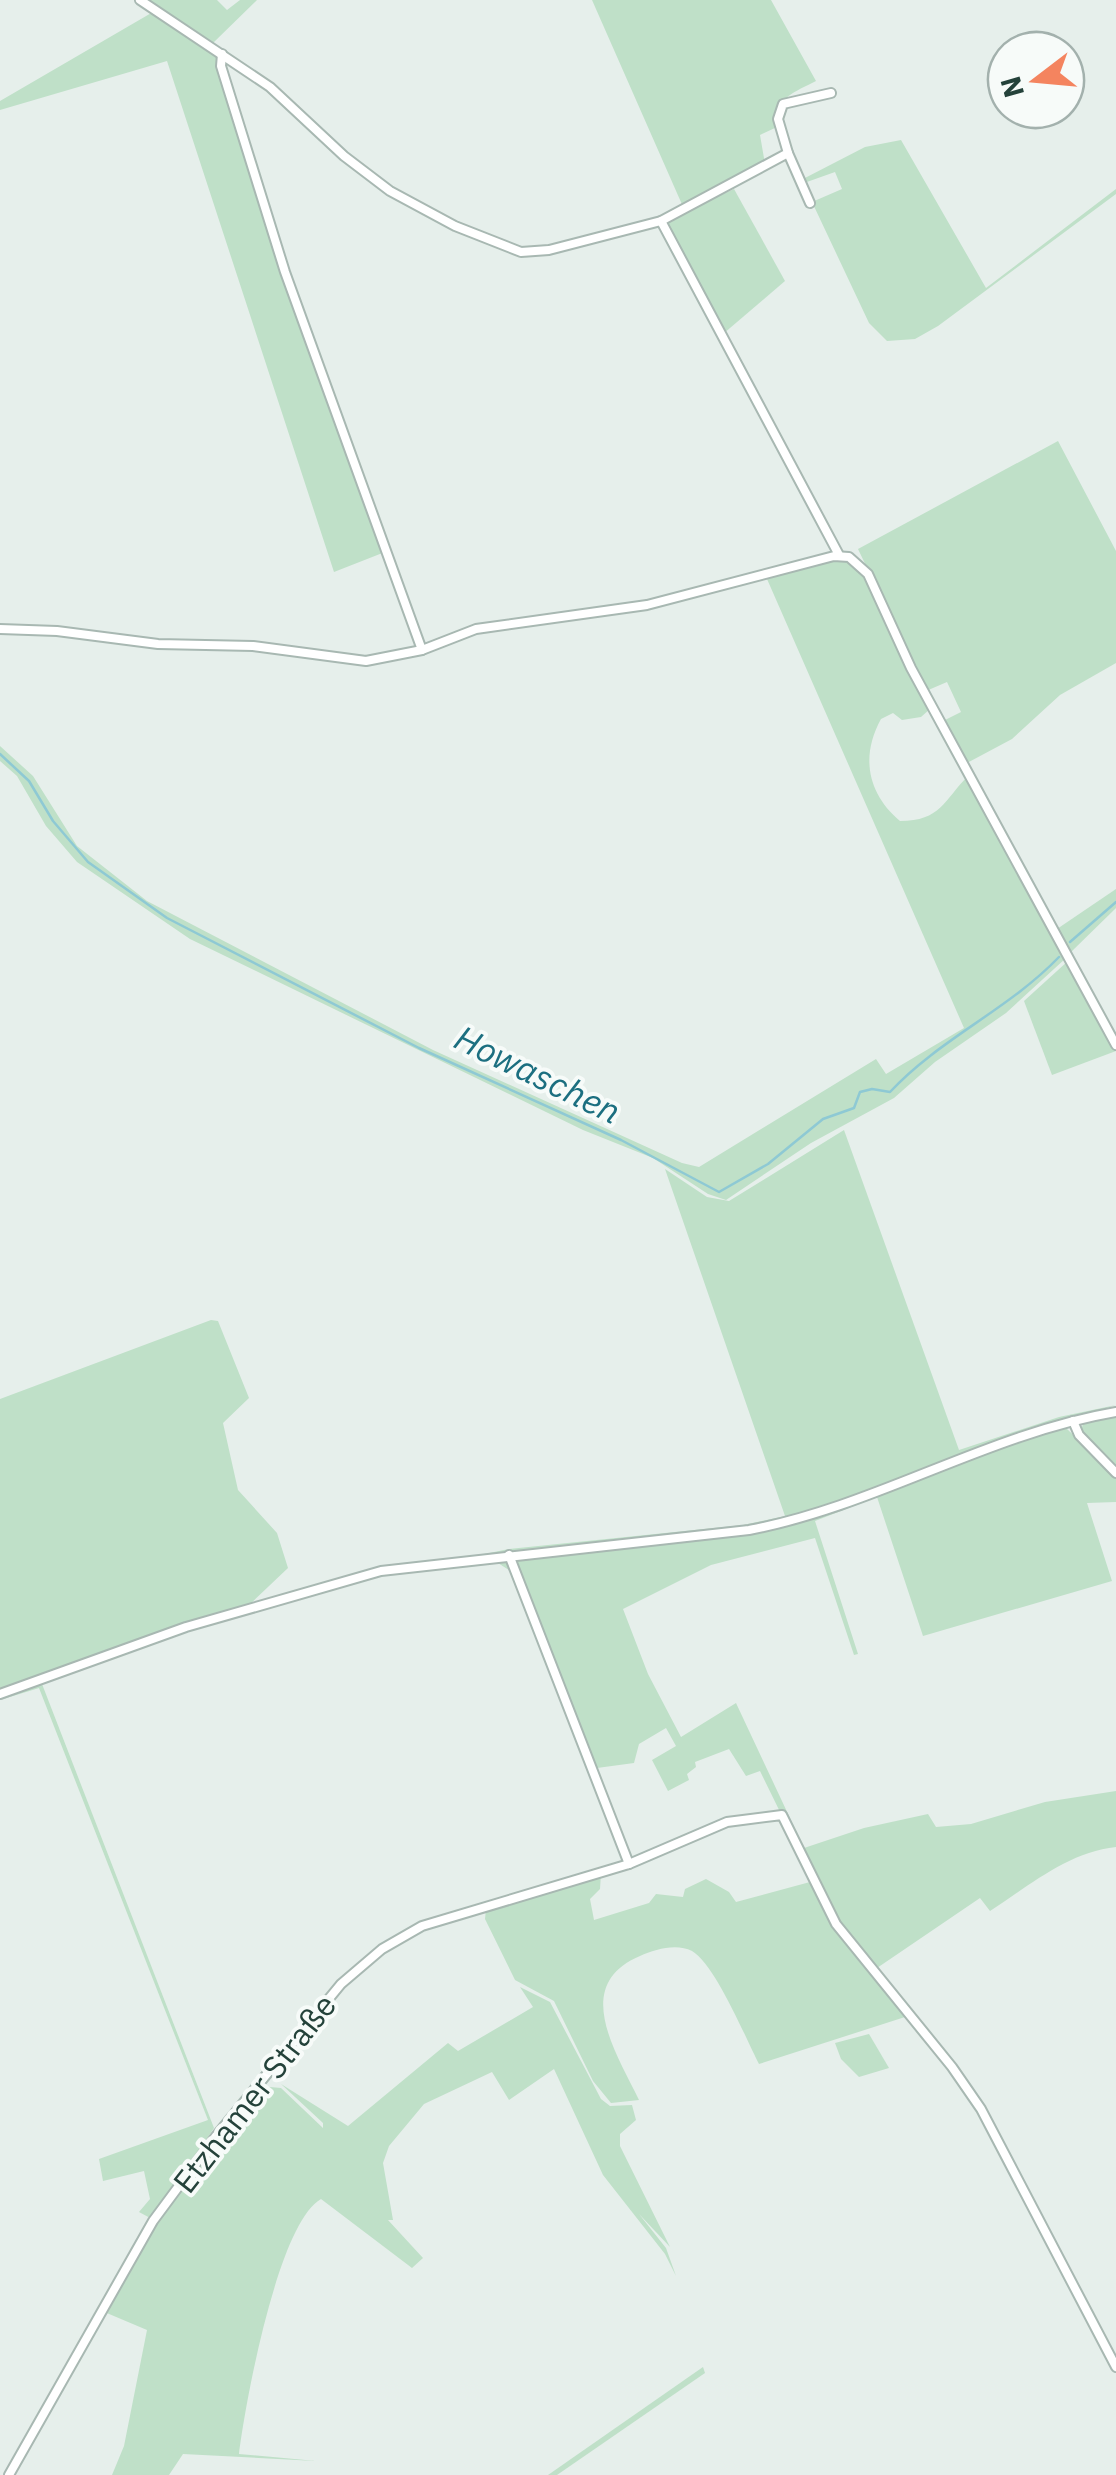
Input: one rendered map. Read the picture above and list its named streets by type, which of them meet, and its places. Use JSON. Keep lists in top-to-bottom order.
{
  "streets": {
    "street": ["Etzhamer Straße"]
  },
  "water": ["Howaschen"],
  "north": "left"
}
